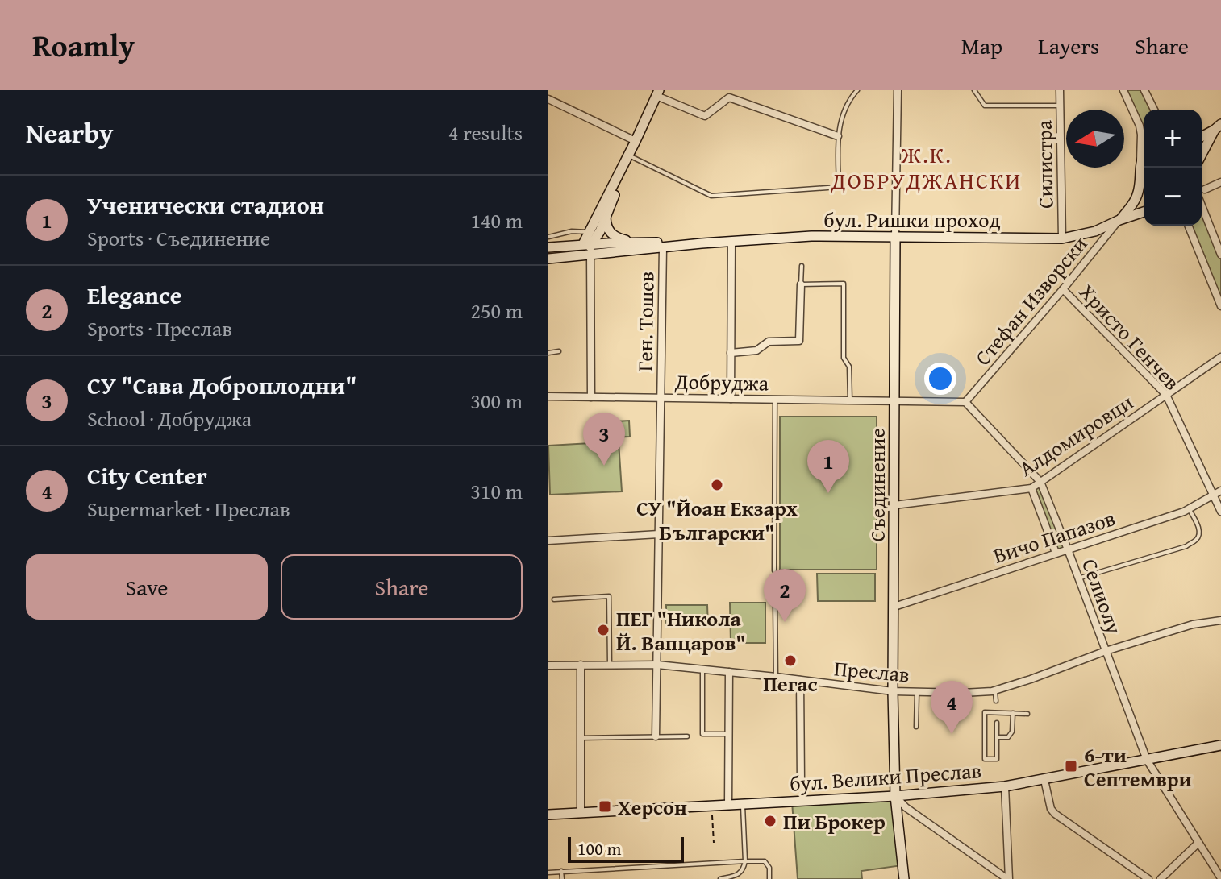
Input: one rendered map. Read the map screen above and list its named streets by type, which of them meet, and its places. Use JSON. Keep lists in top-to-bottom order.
{
  "streets": {
    "main road": ["бул. Ришки проход", "Съединение", "бул. Велики Преслав"],
    "street": [
      "Силистра",
      "Стефан Изворски",
      "Ген. Тошев",
      "Христо Генчев",
      "Добруджа",
      "Алдомировци",
      "Вичо Папазов",
      "Селиолу",
      "Преслав"
    ]
  },
  "crossings": [
    ["Силистра", "бул. Ришки проход"],
    ["бул. Ришки проход", "Стефан Изворски"],
    ["бул. Ришки проход", "Ген. Тошев"],
    ["бул. Ришки проход", "Съединение"],
    ["Стефан Изворски", "Христо Генчев"],
    ["Стефан Изворски", "Селиолу"],
    ["Ген. Тошев", "Добруджа"],
    ["Ген. Тошев", "Преслав"],
    ["Христо Генчев", "Алдомировци"],
    ["Христо Генчев", "Вичо Папазов"],
    ["Добруджа", "Съединение"],
    ["Алдомировци", "Съединение"],
    ["Алдомировци", "Селиолу"],
    ["Съединение", "Вичо Папазов"],
    ["Съединение", "Преслав"],
    ["Съединение", "бул. Велики Преслав"],
    ["Вичо Папазов", "Селиолу"],
    ["Селиолу", "Преслав"],
    ["Селиолу", "бул. Велики Преслав"]
  ],
  "districts": ["Ж.К. ДОБРУДЖАНСКИ"],
  "places": {
    "other": [
      "СУ \"Йоан Екзарх Български\"",
      "ПЕГ \"Никола Й. Вапцаров\"",
      "Пегас",
      "Пи Брокер"
    ],
    "transit": ["6-ти Септември", "Херсон"]
  },
  "scale_bar": "100 m",
  "north": "left",
  "page": {
    "header": "Roamly",
    "nav": ["Map", "Layers", "Share"],
    "heading": ["Nearby", "4 results"],
    "map_buttons": ["+", "−"],
    "list": [
      {
        "mark": "1",
        "name": "Ученически стадион",
        "note": "Sports · Съединение",
        "value": "140 m"
      },
      {
        "mark": "2",
        "name": "Elegance",
        "note": "Sports · Преслав",
        "value": "250 m"
      },
      {
        "mark": "3",
        "name": "СУ \"Сава Доброплодни\"",
        "note": "School · Добруджа",
        "value": "300 m"
      },
      {
        "mark": "4",
        "name": "City Center",
        "note": "Supermarket · Преслав",
        "value": "310 m"
      }
    ],
    "pins": [
      "3",
      "1",
      "2",
      "4"
    ],
    "buttons": ["Save", "Share"],
    "scale": "100 m"
  }
}
